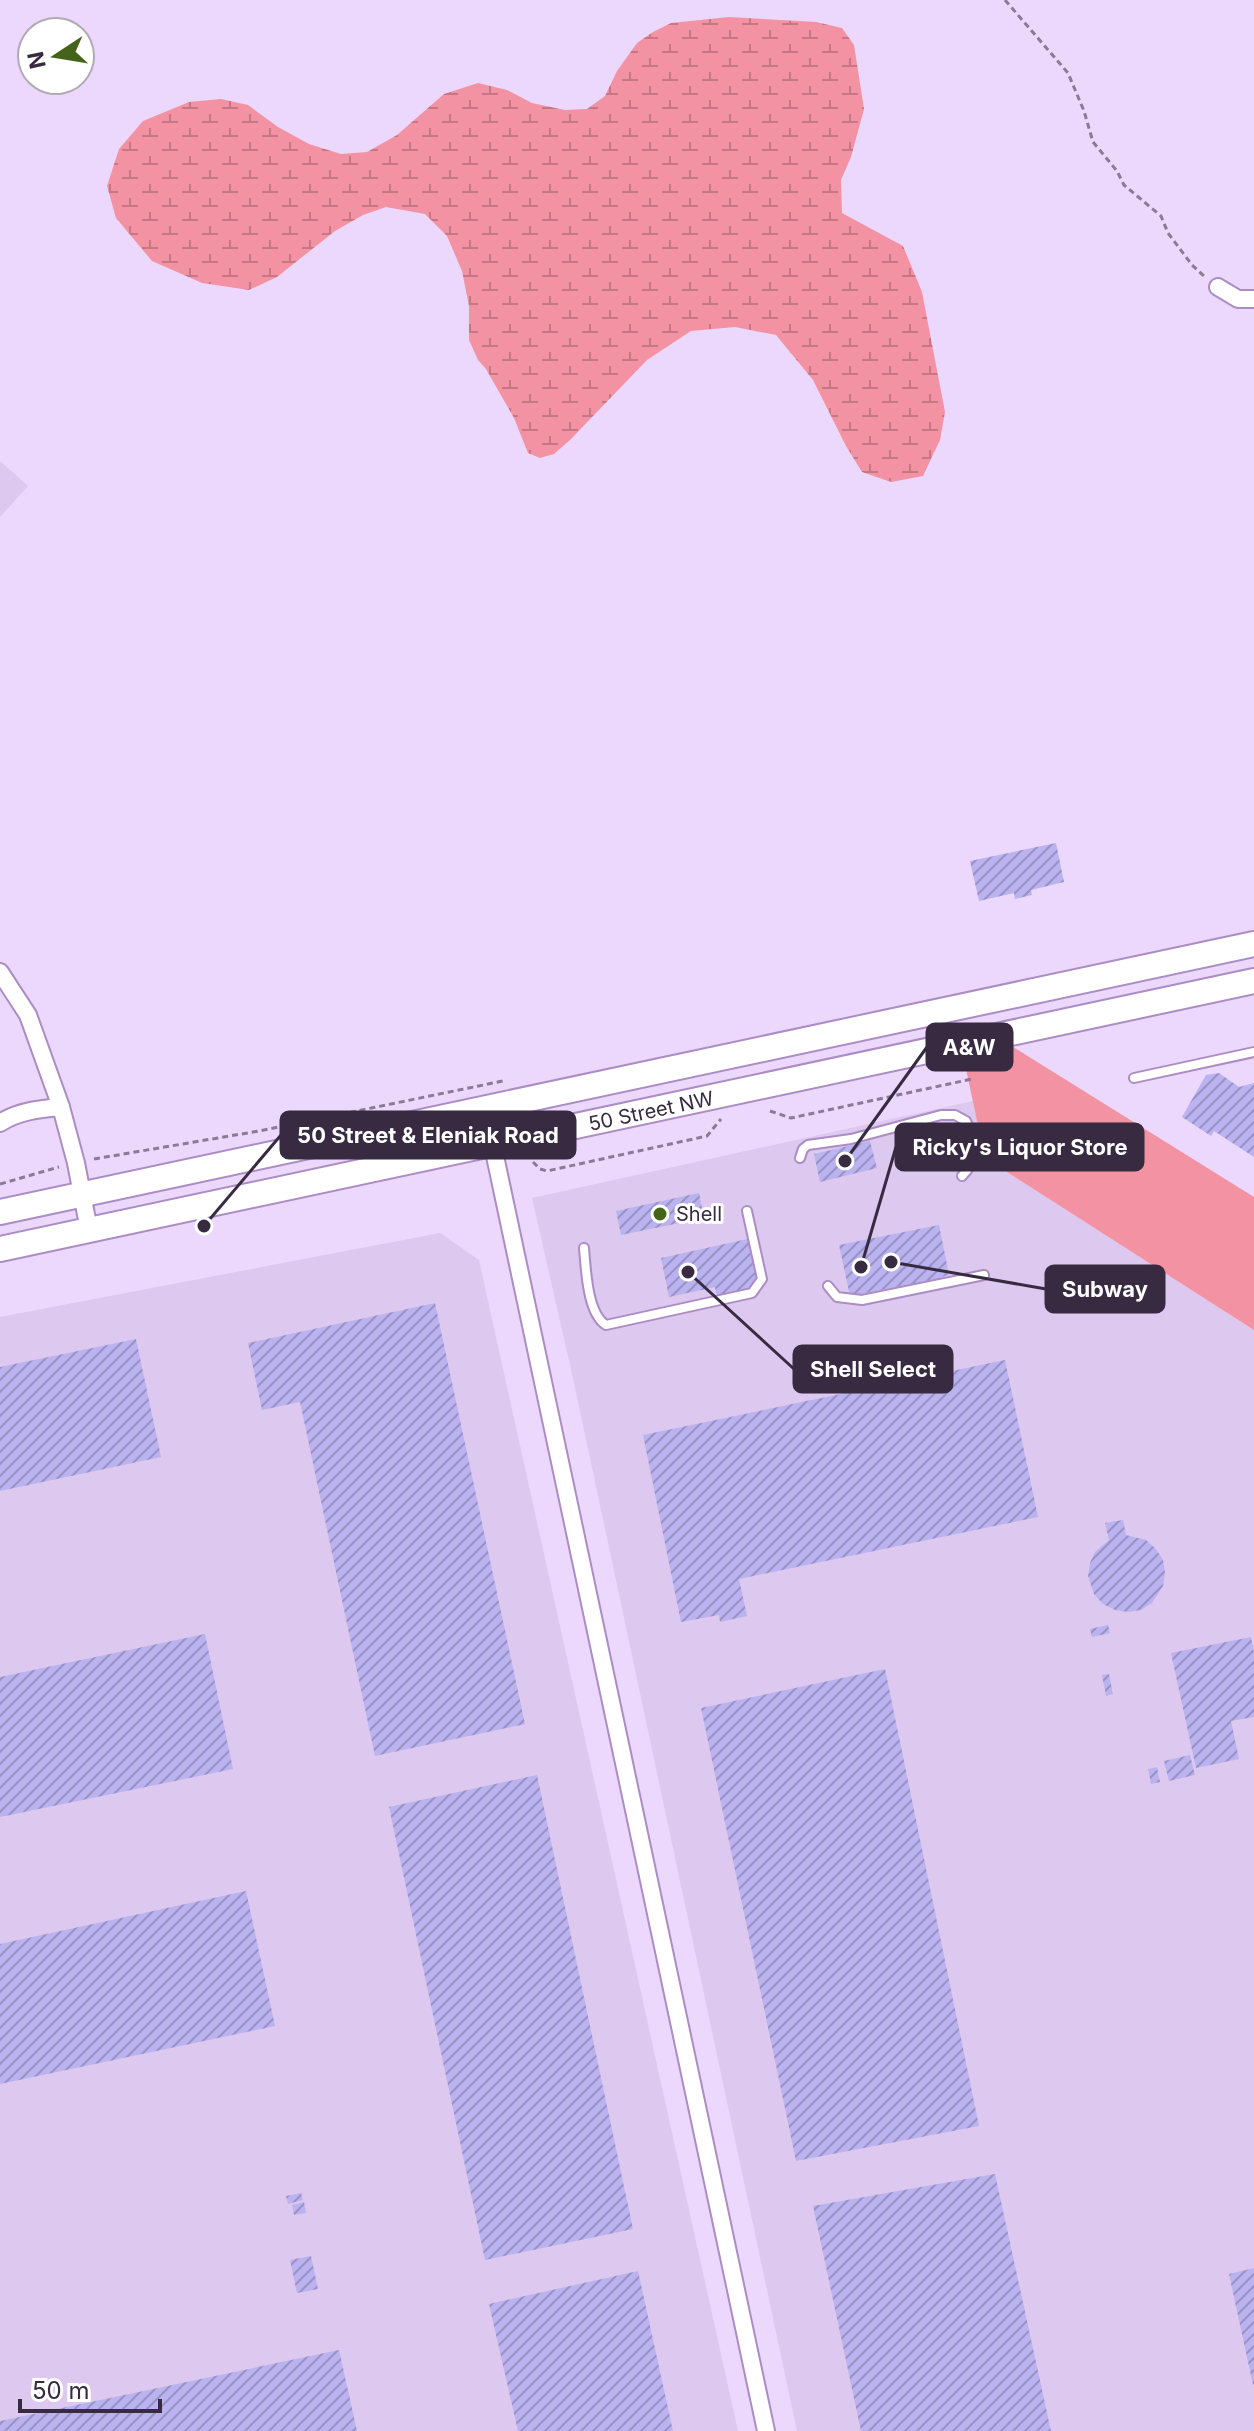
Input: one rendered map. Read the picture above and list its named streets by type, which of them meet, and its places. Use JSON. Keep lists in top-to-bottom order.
{
  "streets": {
    "main road": ["50 Street NW"]
  },
  "places": [
    "A&W",
    "Shell",
    "50 Street & Eleniak Road",
    "Subway",
    "Ricky's Liquor Store",
    "Shell Select"
  ],
  "scale_bar": "50 m",
  "north": "left"
}
